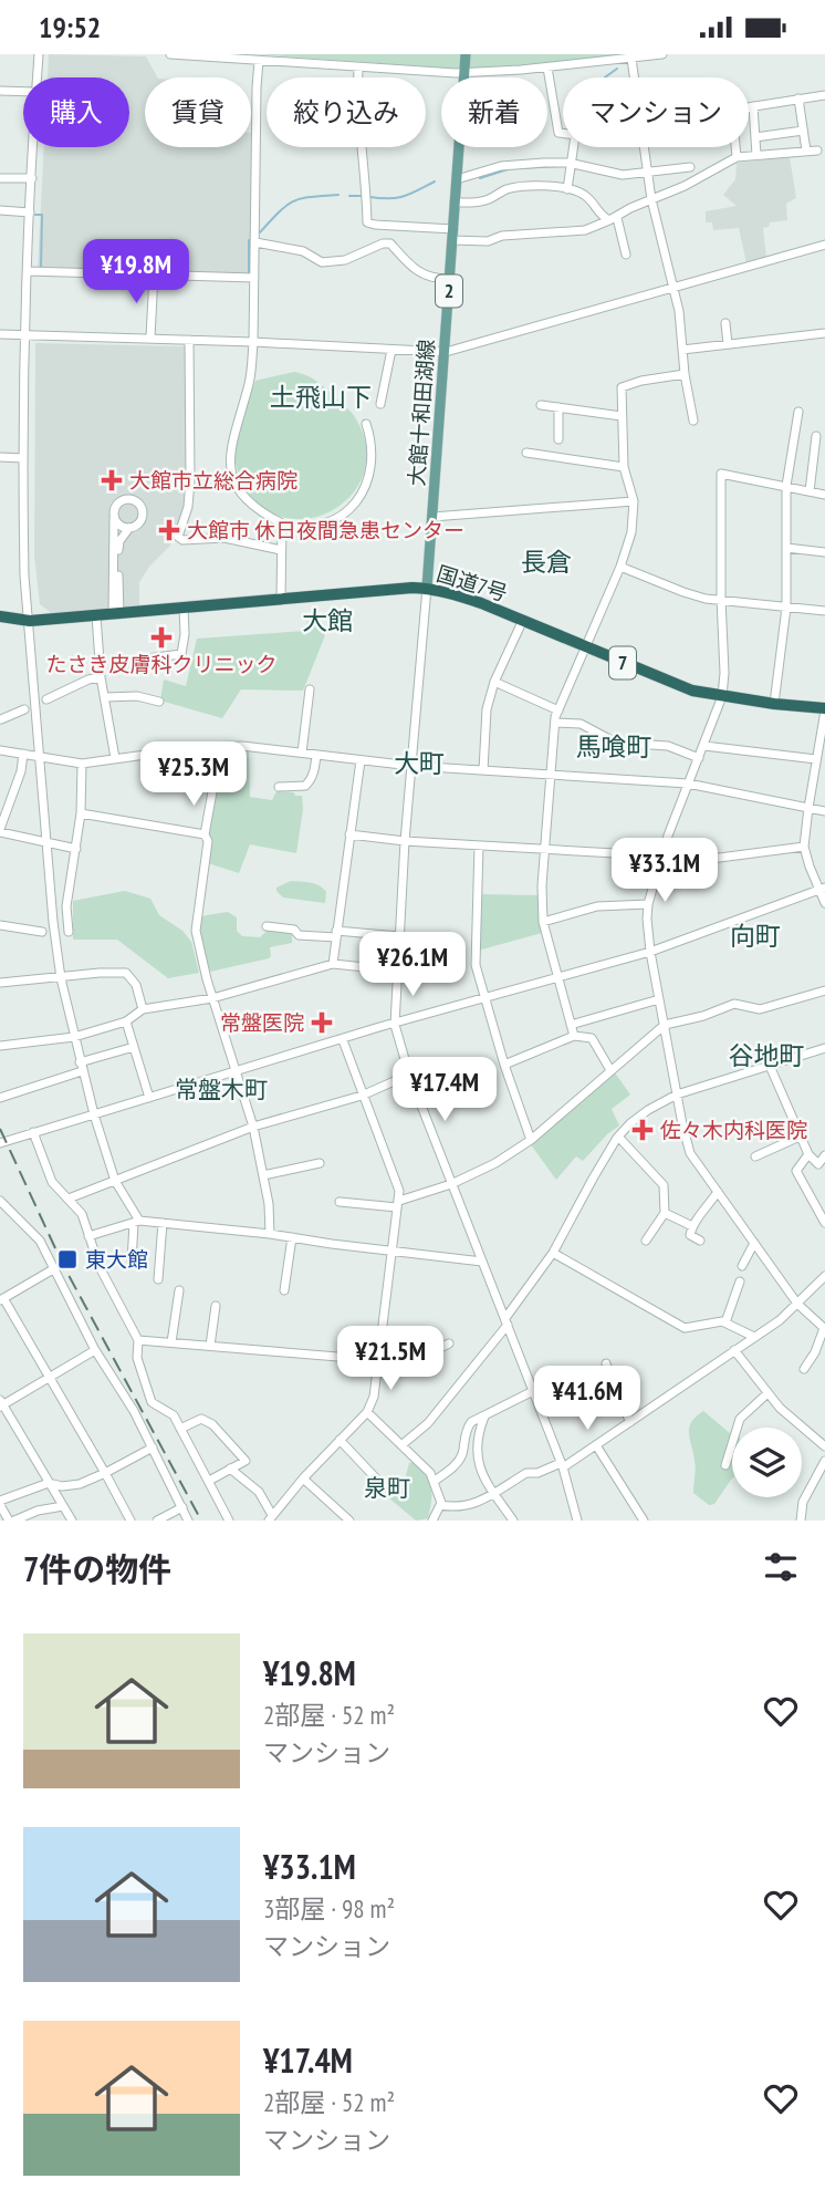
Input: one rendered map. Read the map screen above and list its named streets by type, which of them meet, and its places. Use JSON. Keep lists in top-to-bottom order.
{
  "streets": {
    "highway": ["国道7号", "7"],
    "main road": ["2", "大館十和田湖線"]
  },
  "crossings": [
    ["大館十和田湖線", "国道7号"]
  ],
  "districts": [
    "土飛山下",
    "長倉",
    "大館",
    "馬喰町",
    "大町",
    "向町",
    "谷地町",
    "常盤木町",
    "泉町"
  ],
  "places": {
    "health": [
      "大館市立総合病院",
      "大館市 休日夜間急患センター",
      "たさき皮膚科クリニック",
      "常盤医院",
      "佐々木内科医院"
    ],
    "transit": ["東大館"]
  },
  "page": {
    "status": "19:52",
    "chip": [
      "購入",
      "賃貸",
      "絞り込み",
      "新着",
      "マンション"
    ],
    "price": [
      "¥19.8M",
      "¥25.3M",
      "¥33.1M",
      "¥26.1M",
      "¥17.4M",
      "¥21.5M",
      "¥41.6M"
    ],
    "heading": "7件の物件",
    "list": [
      {
        "name": "¥19.8M",
        "note": "2部屋 · 52 m² · マンション"
      },
      {
        "name": "¥33.1M",
        "note": "3部屋 · 98 m² · マンション"
      },
      {
        "name": "¥17.4M",
        "note": "2部屋 · 52 m² · マンション"
      }
    ]
  }
}
